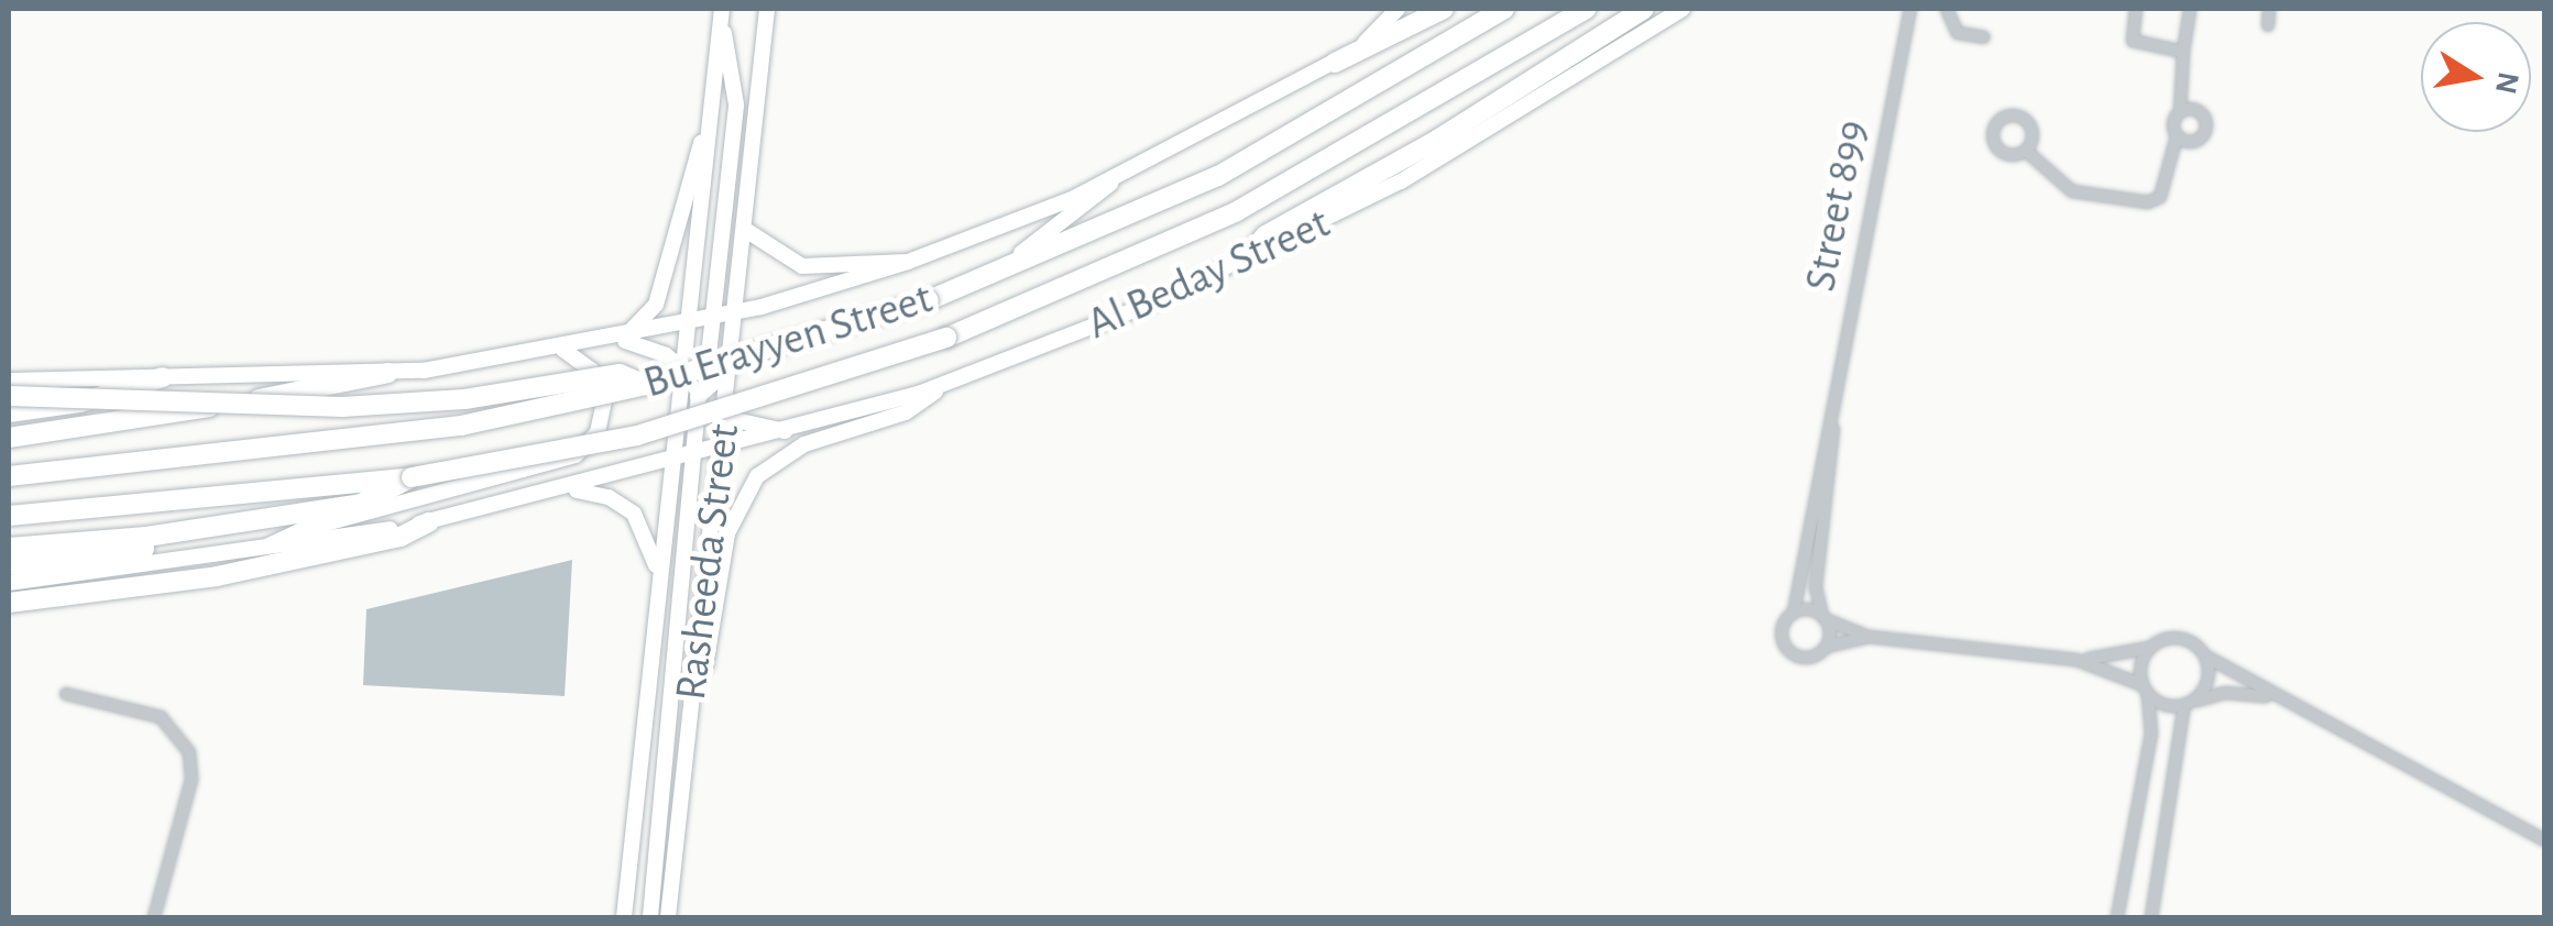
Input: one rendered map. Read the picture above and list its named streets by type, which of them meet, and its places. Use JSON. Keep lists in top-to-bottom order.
{
  "streets": {
    "highway": ["Bu Erayyen Street"],
    "main road": ["Al Beday Street", "Rasheeda Street"],
    "street": ["Street 899"]
  },
  "crossings": [
    ["Al Beday Street", "Bu Erayyen Street"],
    ["Al Beday Street", "Rasheeda Street"],
    ["Bu Erayyen Street", "Rasheeda Street"]
  ],
  "north": "right"
}
